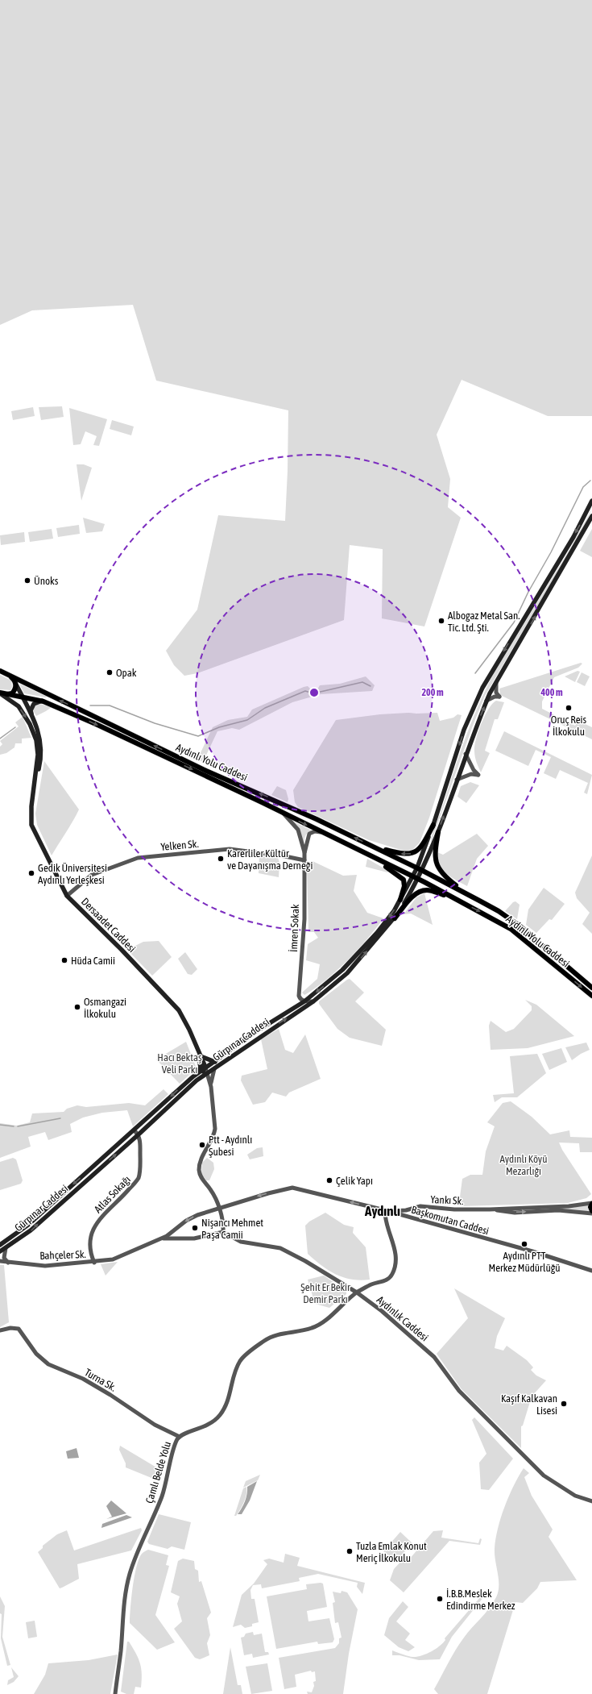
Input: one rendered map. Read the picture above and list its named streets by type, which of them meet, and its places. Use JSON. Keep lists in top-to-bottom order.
{
  "streets": {
    "main road": ["Aydınlı Yolu Caddesi", "Dersaadet Caddesi", "Gürpınar Caddesi"],
    "street": [
      "Yelken Sk.",
      "İmren Sokak",
      "Atlas Sokağı",
      "Yankı Sk.",
      "Başkomutan Caddesi",
      "Bahçeler Sk.",
      "Aydınlık Caddesi",
      "Turna Sk.",
      "Çamlı Belde Yolu"
    ]
  },
  "crossings": [
    ["Aydınlı Yolu Caddesi", "Dersaadet Caddesi"],
    ["Aydınlı Yolu Caddesi", "İmren Sokak"],
    ["Aydınlı Yolu Caddesi", "Gürpınar Caddesi"],
    ["Yelken Sk.", "Dersaadet Caddesi"],
    ["Yelken Sk.", "İmren Sokak"],
    ["Dersaadet Caddesi", "Gürpınar Caddesi"],
    ["Dersaadet Caddesi", "Başkomutan Caddesi"],
    ["Dersaadet Caddesi", "Aydınlık Caddesi"],
    ["İmren Sokak", "Gürpınar Caddesi"],
    ["Gürpınar Caddesi", "Atlas Sokağı"],
    ["Atlas Sokağı", "Bahçeler Sk."],
    ["Yankı Sk.", "Başkomutan Caddesi"],
    ["Yankı Sk.", "Çamlı Belde Yolu"],
    ["Başkomutan Caddesi", "Bahçeler Sk."],
    ["Başkomutan Caddesi", "Çamlı Belde Yolu"],
    ["Aydınlık Caddesi", "Çamlı Belde Yolu"],
    ["Turna Sk.", "Çamlı Belde Yolu"]
  ],
  "one_way": ["Başkomutan Caddesi"],
  "districts": ["Aydınlı"],
  "parks": ["Hacı Bektaş Veli Parkı", "Aydınlı Köyü Mezarlığı", "Şehit Er Bekir Demir Parkı"],
  "places": [
    "Ünoks",
    "Albogaz Metal San. Tic. Ltd. Şti.",
    "Opak",
    "Oruç Reis İlkokulu",
    "Karerliler Kültür ve Dayanışma Derneği",
    "Gedik Üniversitesi Aydınlı Yerleşkesi",
    "Hüda Camii",
    "Osmangazi İlkokulu",
    "Ptt - Aydınlı Şubesi",
    "Çelik Yapı",
    "Nişancı Mehmet Paşa Camii",
    "Aydınlı PTT Merkez Müdürlüğü",
    "Kaşıf Kalkavan Lisesi",
    "Tuzla Emlak Konut Meriç İlkokulu",
    "İ.B.B.Meslek Edindirme Merkez"
  ],
  "rings": ["200 m", "400 m"]
}
